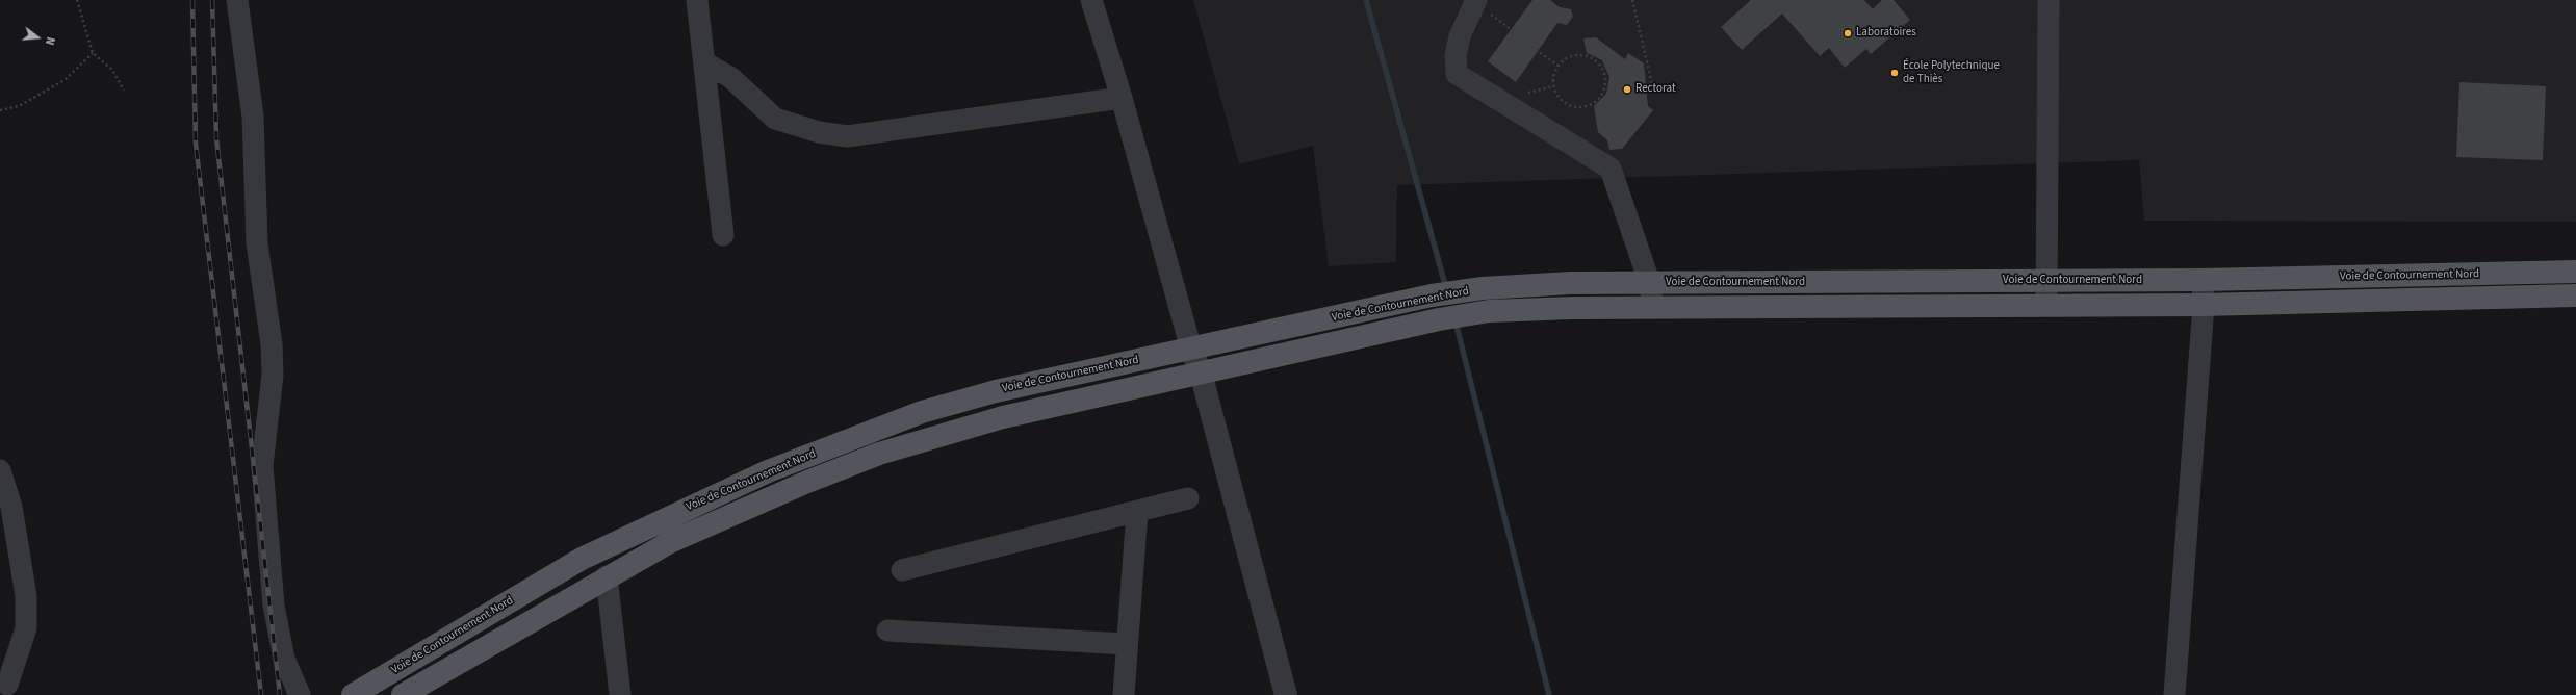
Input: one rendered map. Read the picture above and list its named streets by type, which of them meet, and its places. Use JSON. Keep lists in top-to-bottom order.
{
  "streets": {
    "main road": ["Voie de Contournement Nord"]
  },
  "places": ["Laboratoires", "École Polytechnique de Thiès", "Rectorat"],
  "north": "right"
}
